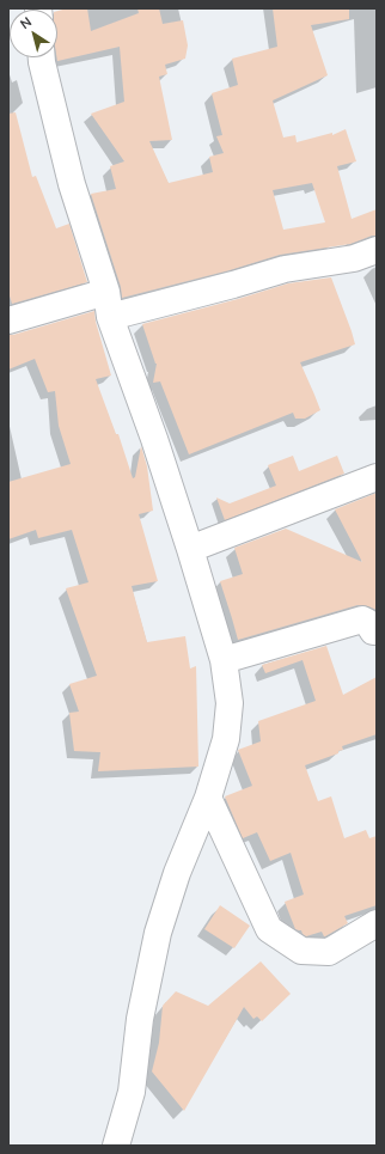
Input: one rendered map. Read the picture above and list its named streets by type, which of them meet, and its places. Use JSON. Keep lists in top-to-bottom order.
{
  "north": "top left"
}
